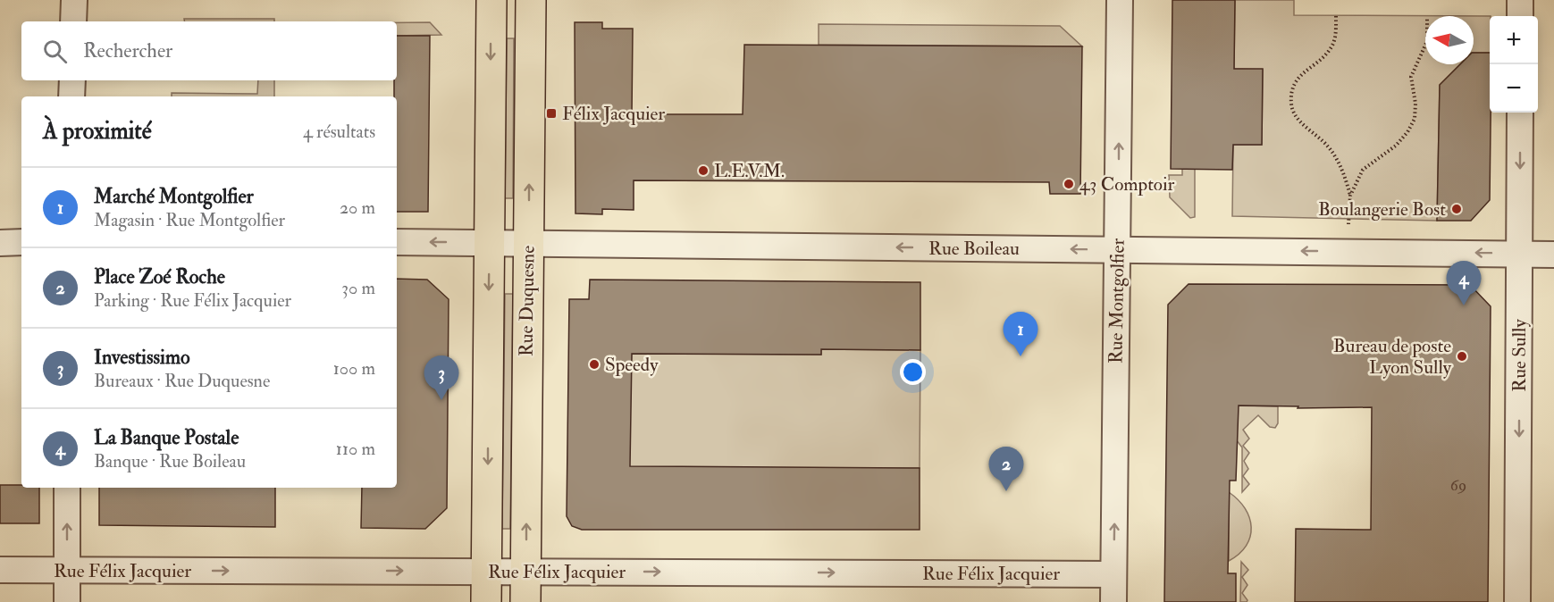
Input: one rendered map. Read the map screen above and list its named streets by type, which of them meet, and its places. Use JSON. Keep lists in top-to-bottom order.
{
  "streets": {
    "main road": ["Rue Duquesne"],
    "street": [
      "Rue Boileau",
      "Rue Montgolfier",
      "Rue Sully",
      "Rue Félix Jacquier"
    ]
  },
  "crossings": [
    ["Rue Boileau", "Rue Duquesne"],
    ["Rue Boileau", "Rue Montgolfier"],
    ["Rue Boileau", "Rue Sully"],
    ["Rue Duquesne", "Rue Félix Jacquier"],
    ["Rue Montgolfier", "Rue Félix Jacquier"]
  ],
  "one_way": [
    "Rue Boileau",
    "Rue Montgolfier",
    "Rue Sully",
    "Rue Félix Jacquier"
  ],
  "places": {
    "transit": ["Félix Jacquier"],
    "other": [
      "L.E.V.M.",
      "43 Comptoir",
      "Boulangerie Bost",
      "Bureau de poste Lyon Sully",
      "Speedy"
    ]
  },
  "house_numbers": ["69"],
  "north": "left",
  "page": {
    "map_buttons": ["+", "−"],
    "search": "Rechercher",
    "heading": ["À proximité", "4 résultats"],
    "list": [
      {
        "mark": "1",
        "name": "Marché Montgolfier",
        "note": "Magasin · Rue Montgolfier",
        "value": "20 m"
      },
      {
        "mark": "2",
        "name": "Place Zoé Roche",
        "note": "Parking · Rue Félix Jacquier",
        "value": "30 m"
      },
      {
        "mark": "3",
        "name": "Investissimo",
        "note": "Bureaux · Rue Duquesne",
        "value": "100 m"
      },
      {
        "mark": "4",
        "name": "La Banque Postale",
        "note": "Banque · Rue Boileau",
        "value": "110 m"
      }
    ],
    "pins": [
      "4",
      "1",
      "3",
      "2"
    ]
  }
}
